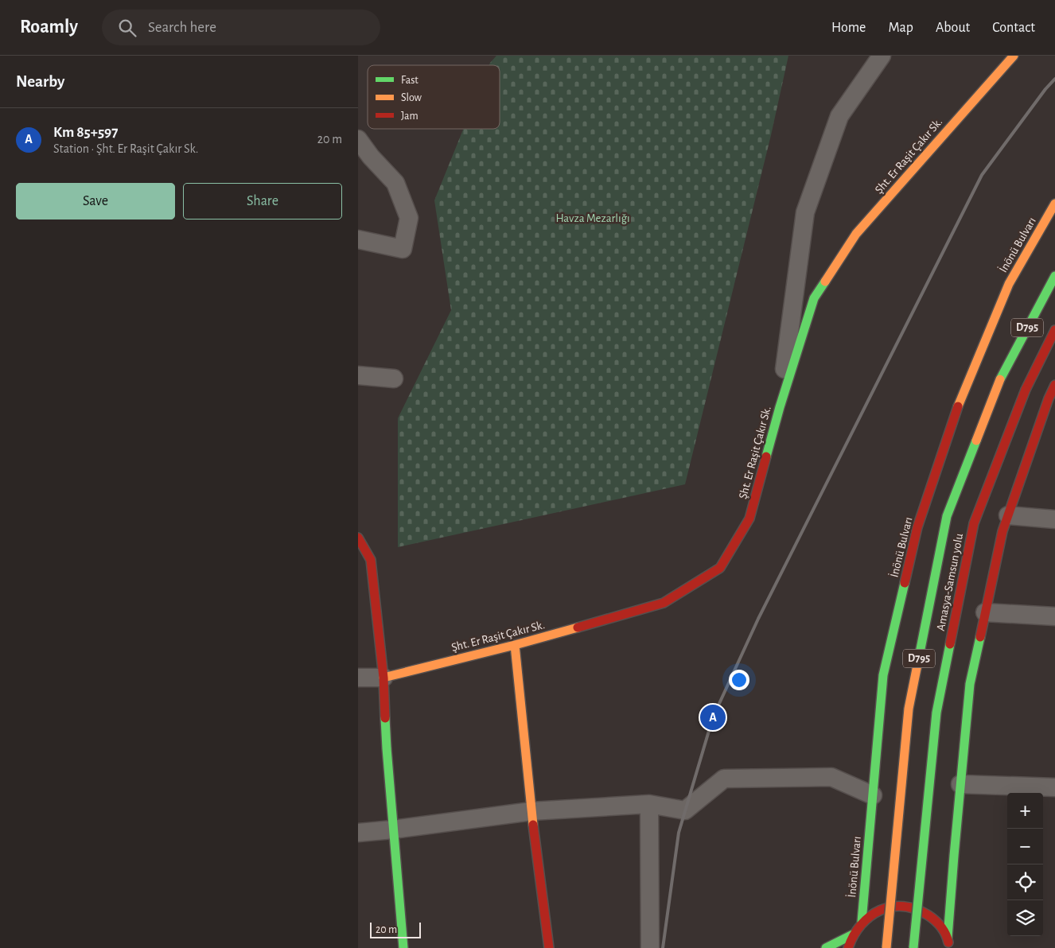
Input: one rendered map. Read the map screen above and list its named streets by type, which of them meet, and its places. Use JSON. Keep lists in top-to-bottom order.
{
  "streets": {
    "main road": [
      "Şht. Er Raşit Çakır Sk.",
      "İnönü Bulvarı",
      "D795",
      "Amasya-Samsun yolu"
    ]
  },
  "parks": ["Havza Mezarlığı"],
  "legend": ["Fast", "Slow", "Jam"],
  "scale_bar": "20 m",
  "page": {
    "header": "Roamly",
    "search": "Search here",
    "nav": [
      "Home",
      "Map",
      "About",
      "Contact"
    ],
    "heading": "Nearby",
    "list": [
      {
        "mark": "A",
        "name": "Km 85+597",
        "note": "Station · Şht. Er Raşit Çakır Sk.",
        "value": "20 m"
      }
    ],
    "buttons": ["Save", "Share"],
    "pins": "A",
    "map_buttons": ["+", "−"],
    "scale": "20 m"
  }
}
